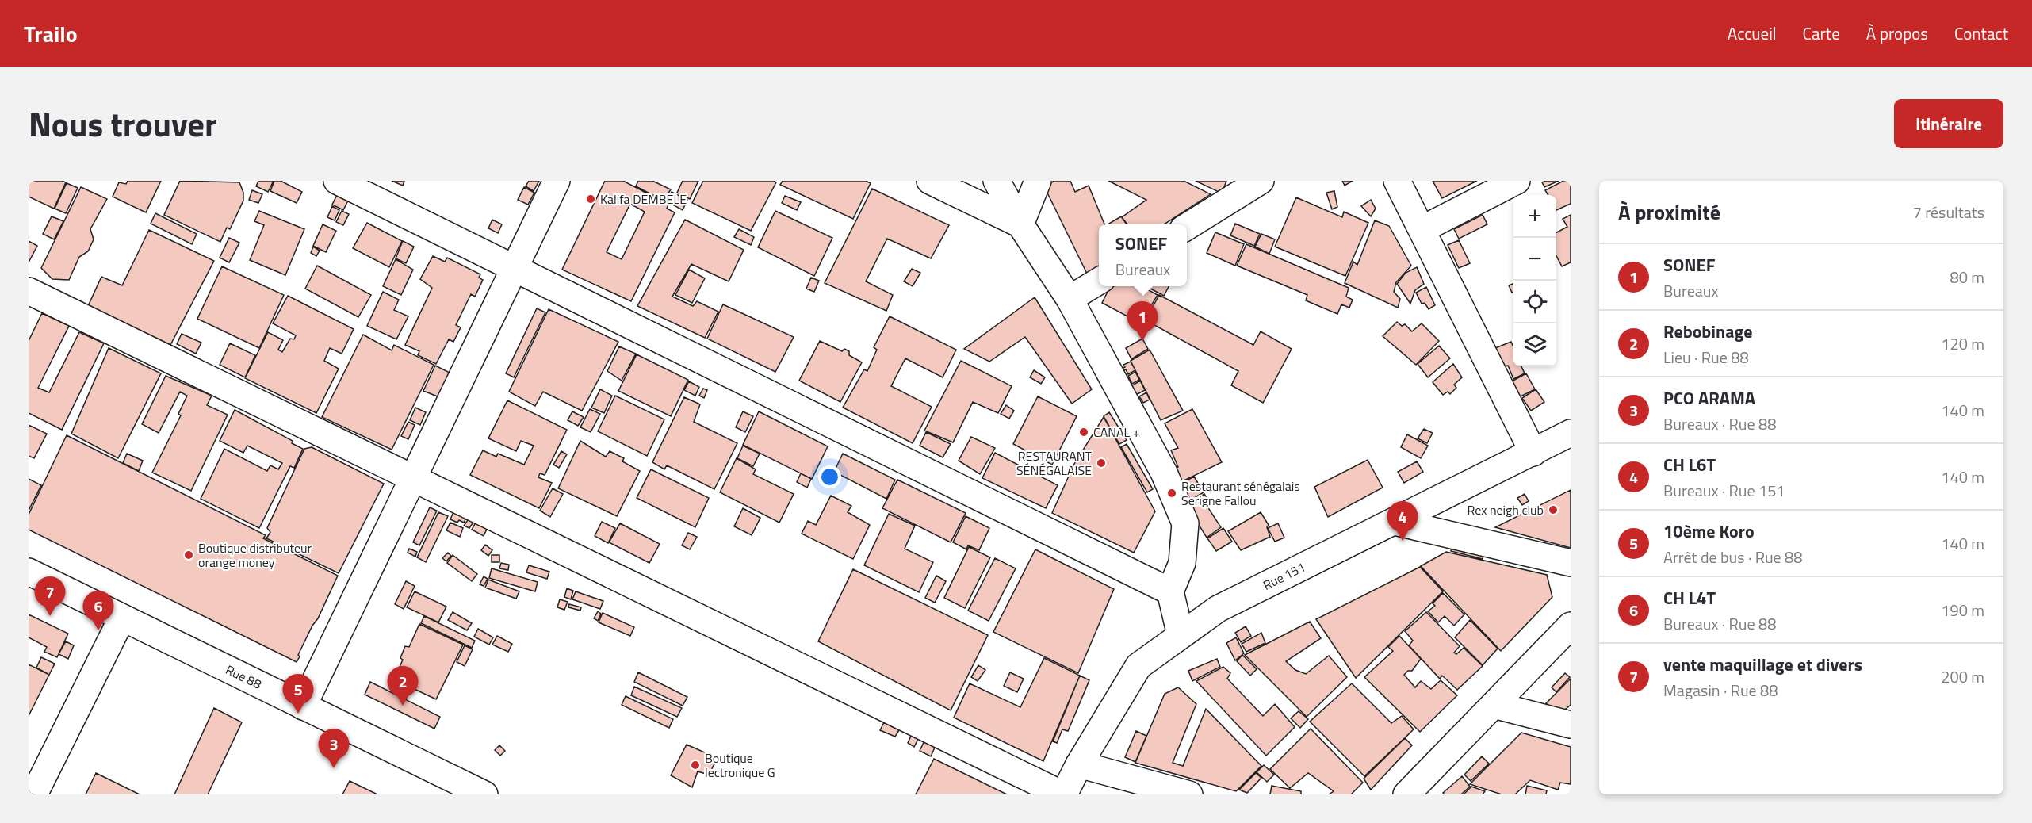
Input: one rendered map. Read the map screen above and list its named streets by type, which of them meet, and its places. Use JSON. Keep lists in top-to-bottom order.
{
  "streets": {
    "street": ["Rue 151", "Rue 88"]
  },
  "places": [
    "Kalifa DEMBELE",
    "CANAL +",
    "RESTAURANT SÉNÉGALAISE",
    "Restaurant sénégalais Serigne Fallou",
    "Rex neigh club",
    "Boutique distributeur orange money",
    "Boutique lectronique G"
  ],
  "page": {
    "header": "Trailo",
    "nav": [
      "Accueil",
      "Carte",
      "À propos",
      "Contact"
    ],
    "title": "Nous trouver",
    "buttons": "Itinéraire",
    "heading": ["À proximité", "7 résultats"],
    "map_buttons": ["+", "−"],
    "popup": ["SONEF", "Bureaux"],
    "list": [
      {
        "mark": "1",
        "name": "SONEF",
        "note": "Bureaux",
        "value": "80 m"
      },
      {
        "mark": "2",
        "name": "Rebobinage",
        "note": "Lieu · Rue 88",
        "value": "120 m"
      },
      {
        "mark": "3",
        "name": "PCO ARAMA",
        "note": "Bureaux · Rue 88",
        "value": "140 m"
      },
      {
        "mark": "4",
        "name": "CH L6T",
        "note": "Bureaux · Rue 151",
        "value": "140 m"
      },
      {
        "mark": "5",
        "name": "10ème Koro",
        "note": "Arrêt de bus · Rue 88",
        "value": "140 m"
      },
      {
        "mark": "6",
        "name": "CH L4T",
        "note": "Bureaux · Rue 88",
        "value": "190 m"
      },
      {
        "mark": "7",
        "name": "vente maquillage et divers",
        "note": "Magasin · Rue 88",
        "value": "200 m"
      }
    ],
    "pins": [
      "1",
      "4",
      "7",
      "6",
      "2",
      "5",
      "3"
    ]
  }
}
